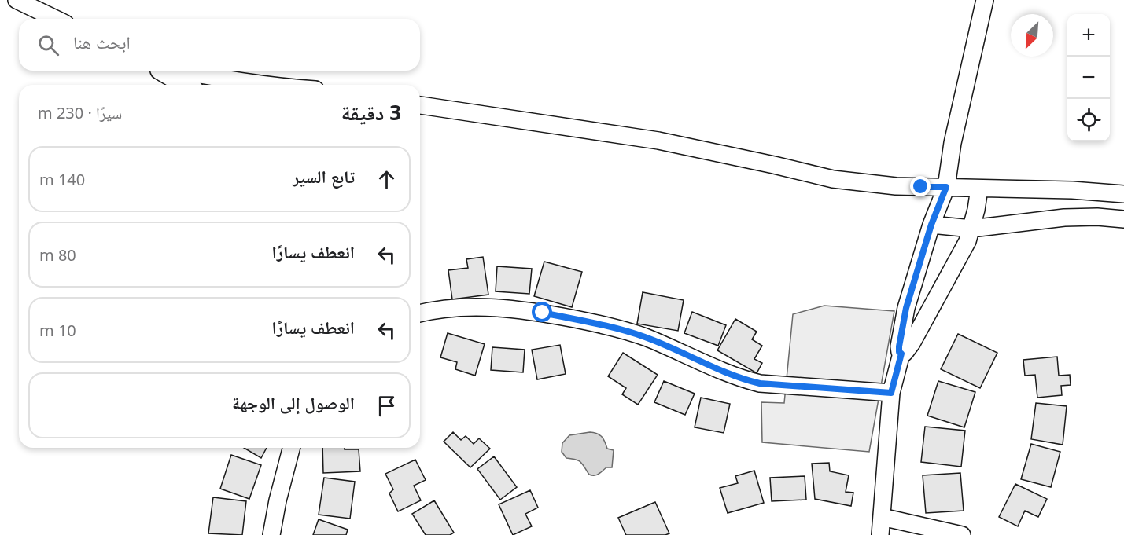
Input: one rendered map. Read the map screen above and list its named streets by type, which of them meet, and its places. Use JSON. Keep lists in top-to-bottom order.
{
  "north": "bottom left",
  "page": {
    "map_buttons": ["+", "−"],
    "search": "ابحث هنا",
    "heading": ["3 دقيقة", "سيرًا · 230 m"],
    "list": [
      ["تابع السير", "140 m"],
      ["انعطف يسارًا", "80 m"],
      ["انعطف يسارًا", "10 m"],
      "الوصول إلى الوجهة"
    ]
  }
}
